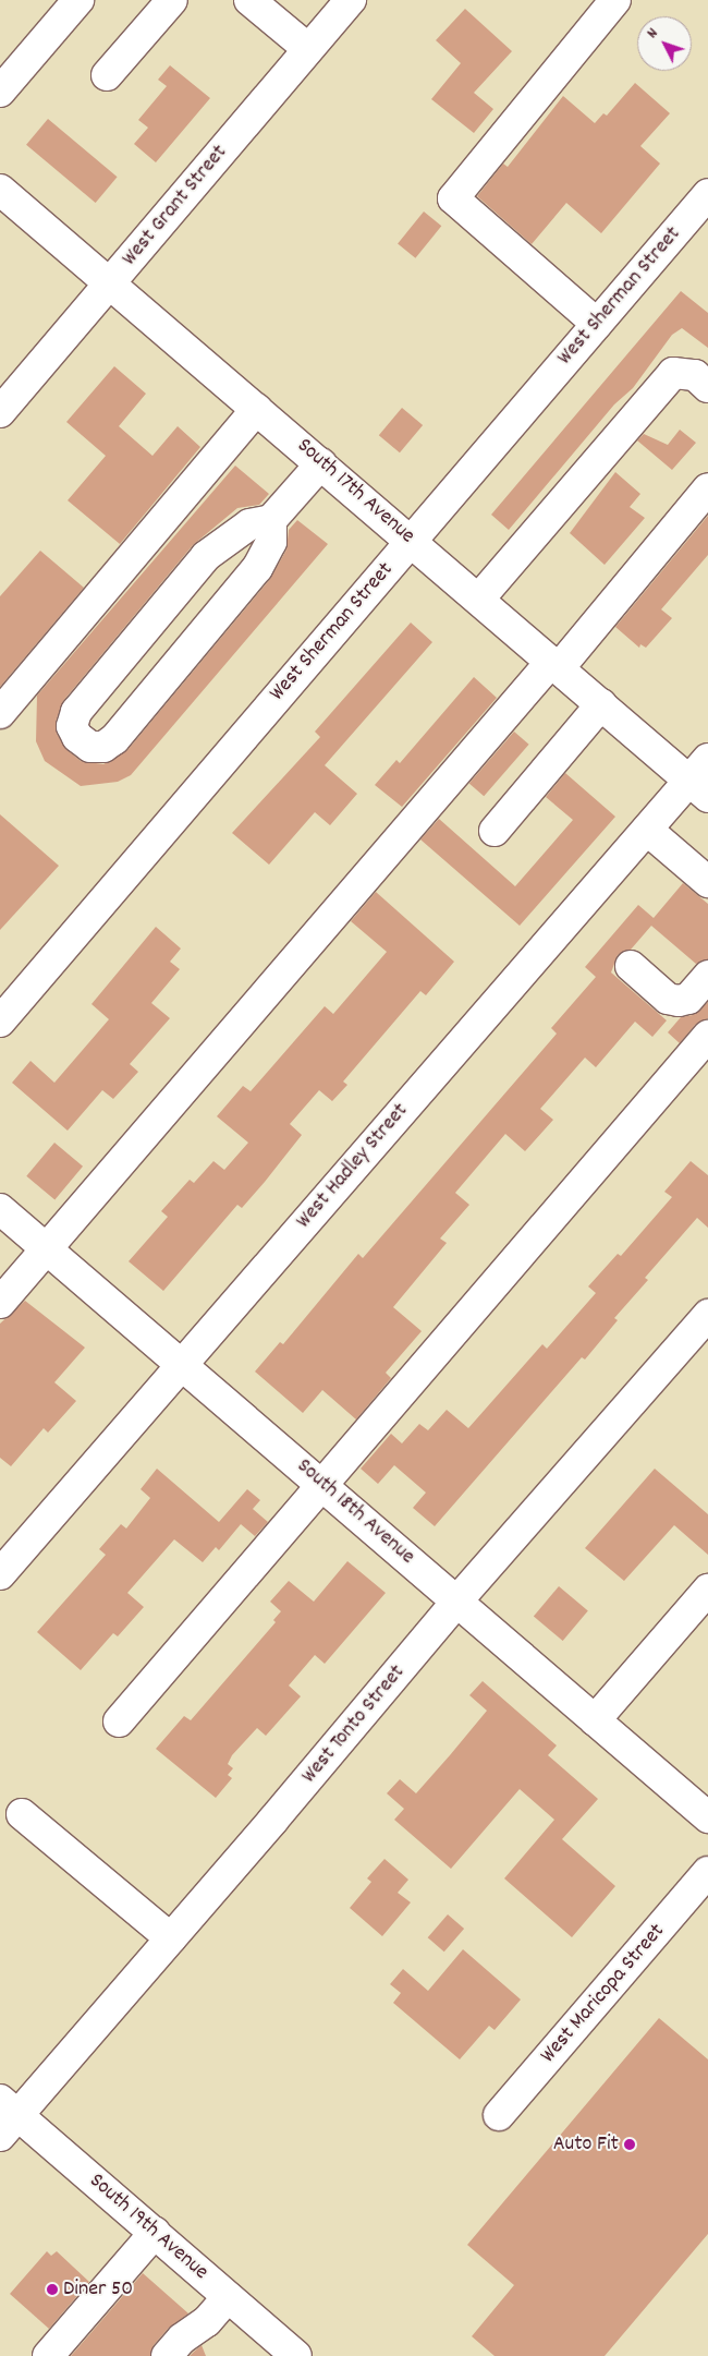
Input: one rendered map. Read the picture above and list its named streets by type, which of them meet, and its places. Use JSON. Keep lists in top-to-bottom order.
{
  "streets": {
    "street": [
      "West Grant Street",
      "West Sherman Street",
      "South 17th Avenue",
      "West Hadley Street",
      "South 18th Avenue",
      "West Tonto Street",
      "West Maricopa Street",
      "South 19th Avenue"
    ]
  },
  "crossings": [
    ["West Grant Street", "South 17th Avenue"],
    ["West Sherman Street", "South 17th Avenue"],
    ["South 17th Avenue", "West Hadley Street"],
    ["West Hadley Street", "South 18th Avenue"],
    ["South 18th Avenue", "West Tonto Street"],
    ["West Tonto Street", "South 19th Avenue"]
  ],
  "places": ["Auto Fit", "Diner 50"],
  "north": "top left"
}
